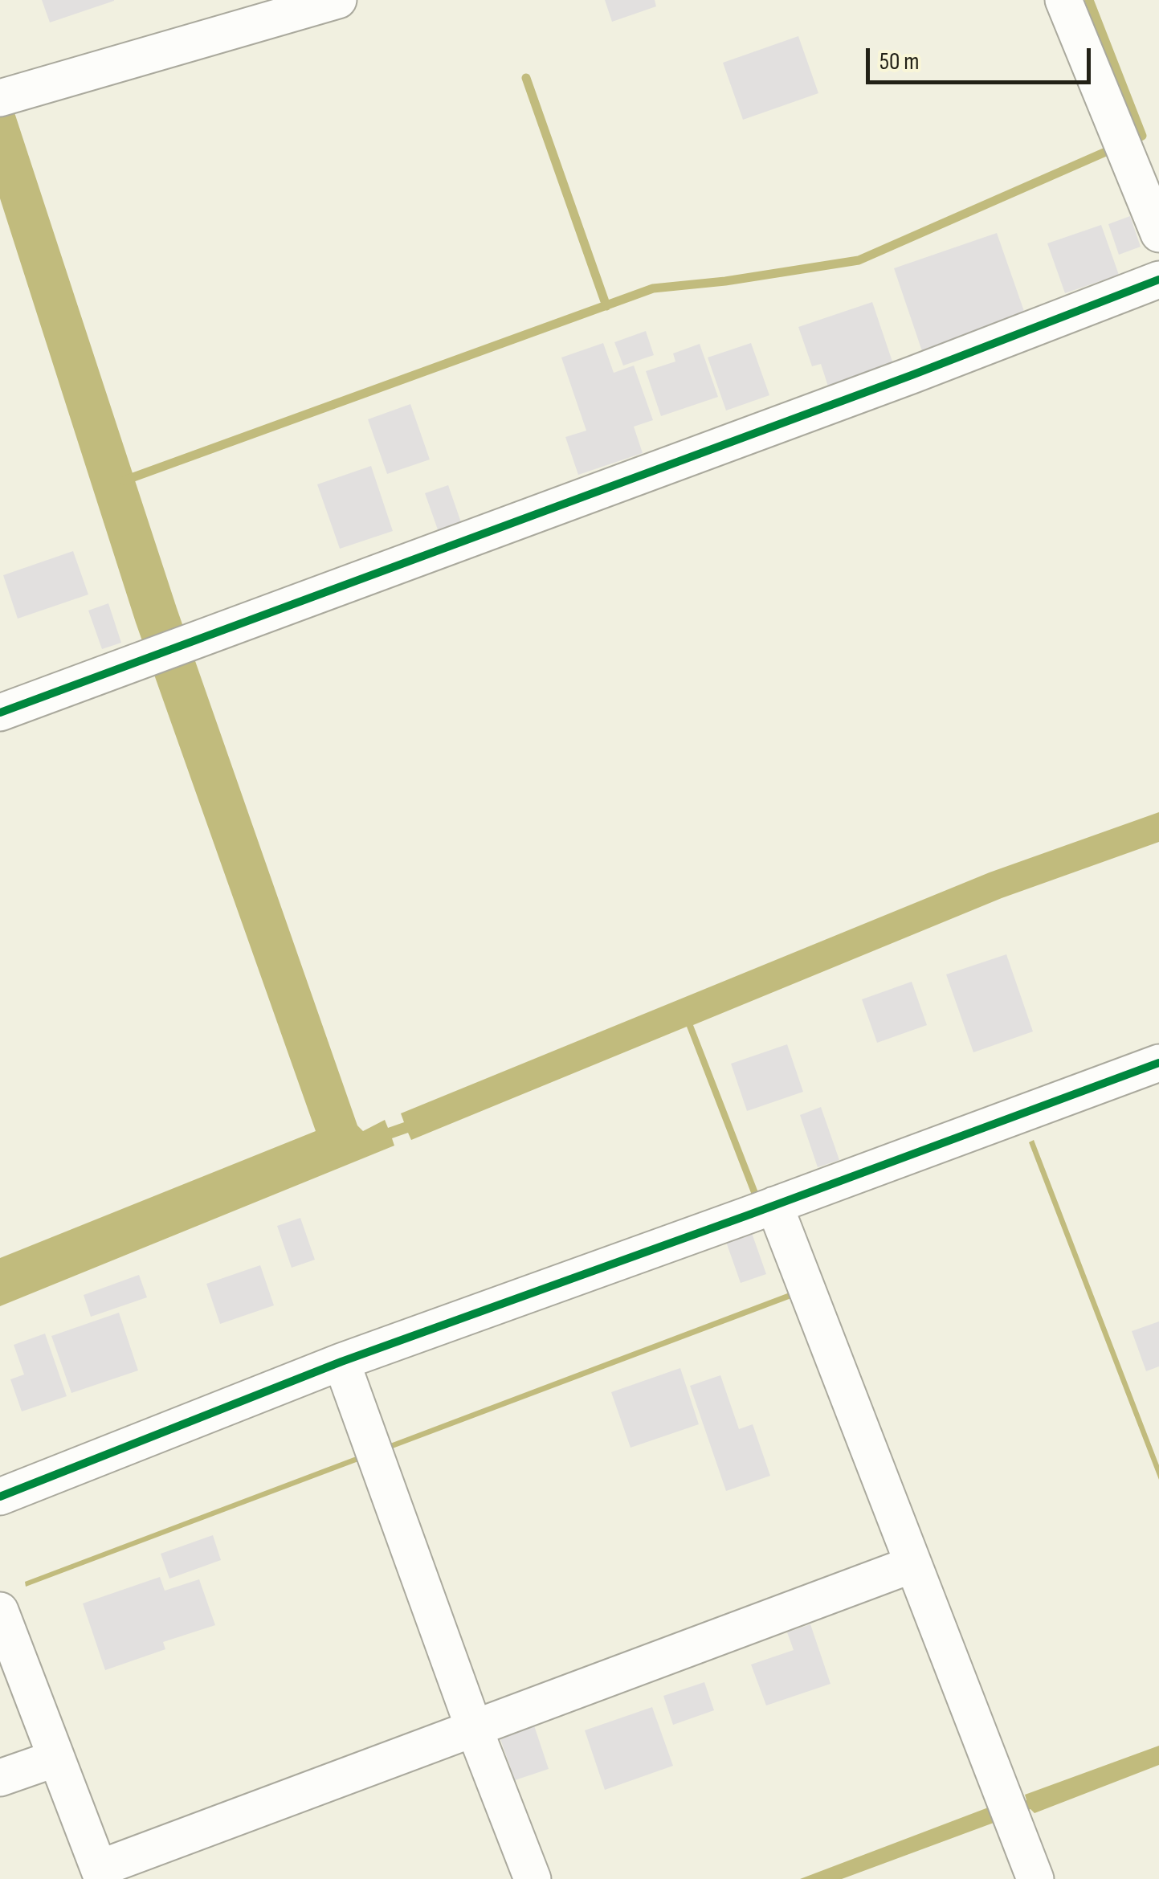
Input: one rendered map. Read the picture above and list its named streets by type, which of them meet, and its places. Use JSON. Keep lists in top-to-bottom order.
{
  "scale_bar": "50 m"
}
